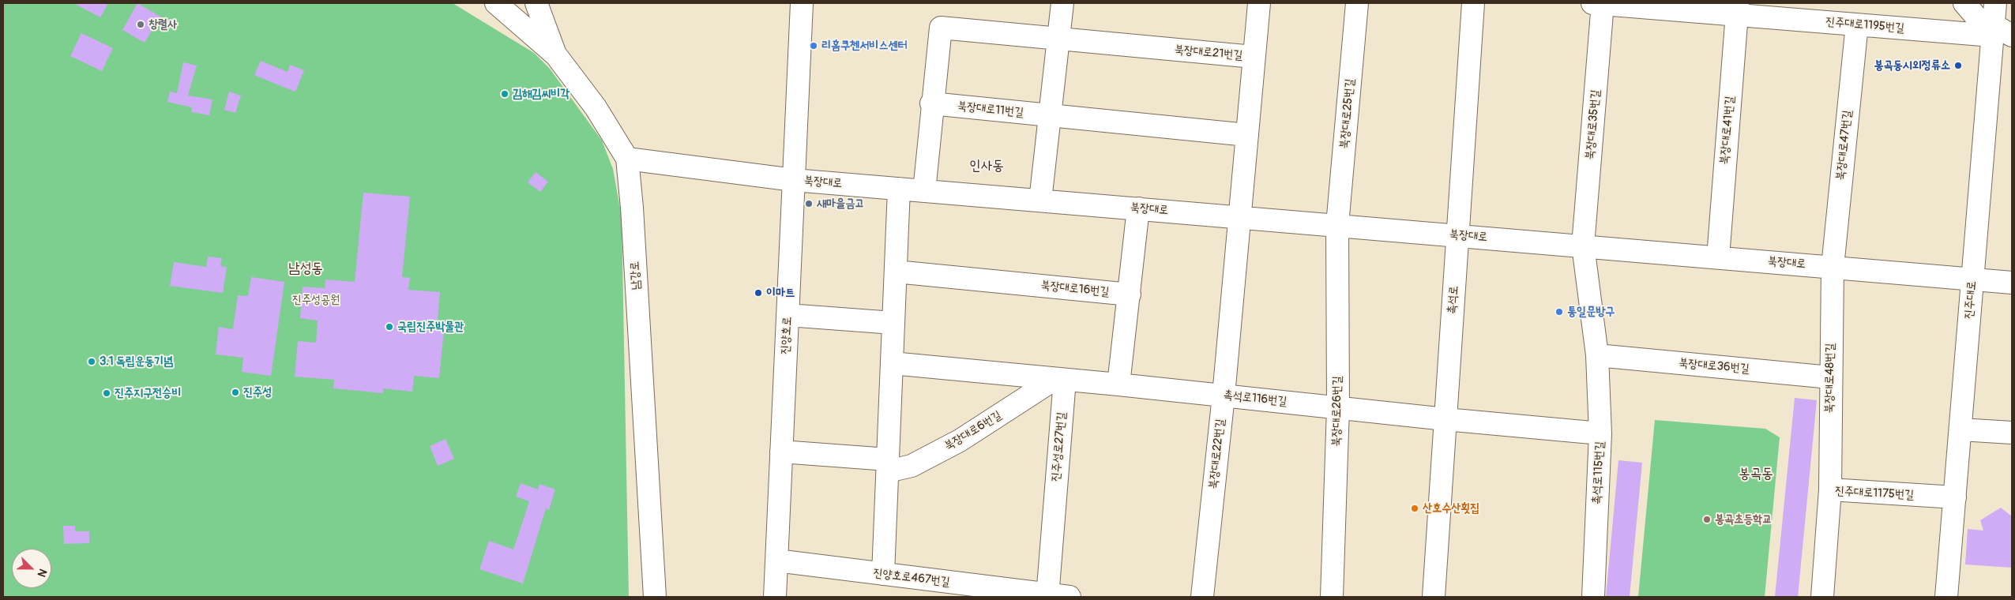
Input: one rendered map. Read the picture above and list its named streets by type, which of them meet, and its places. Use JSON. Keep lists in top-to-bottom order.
{
  "streets": {
    "street": [
      "진주대로1195번길",
      "북장대로21번길",
      "북장대로11번길",
      "북장대로25번길",
      "북장대로35번길",
      "북장대로41번길",
      "북장대로47번길",
      "북장대로",
      "남강로",
      "북장대로16번길",
      "촉석로",
      "진주대로",
      "진양호로",
      "북장대로36번길",
      "북장대로48번길",
      "촉석로116번길",
      "북장대로26번길",
      "북장대로6번길",
      "진주성로27번길",
      "북장대로22번길",
      "촉석로115번길",
      "진주대로1175번길",
      "진양호로467번길"
    ]
  },
  "crossings": [
    ["진주대로1195번길", "북장대로35번길"],
    ["진주대로1195번길", "북장대로41번길"],
    ["진주대로1195번길", "북장대로47번길"],
    ["진주대로1195번길", "진주대로"],
    ["북장대로21번길", "북장대로11번길"],
    ["북장대로21번길", "북장대로"],
    ["북장대로21번길", "북장대로22번길"],
    ["북장대로25번길", "북장대로"],
    ["북장대로25번길", "북장대로26번길"],
    ["북장대로35번길", "북장대로"],
    ["북장대로41번길", "북장대로"],
    ["북장대로47번길", "북장대로"],
    ["북장대로47번길", "북장대로48번길"],
    ["북장대로", "남강로"],
    ["북장대로", "촉석로"],
    ["북장대로", "진주대로"],
    ["북장대로", "진양호로"],
    ["북장대로", "북장대로48번길"],
    ["북장대로", "북장대로26번길"],
    ["북장대로", "북장대로22번길"],
    ["촉석로", "촉석로116번길"],
    ["촉석로", "촉석로115번길"],
    ["진주대로", "진주대로1175번길"],
    ["진양호로", "북장대로6번길"],
    ["진양호로", "진양호로467번길"],
    ["북장대로36번길", "북장대로48번길"],
    ["북장대로48번길", "진주대로1175번길"],
    ["촉석로116번길", "북장대로26번길"],
    ["촉석로116번길", "북장대로6번길"],
    ["촉석로116번길", "진주성로27번길"],
    ["촉석로116번길", "북장대로22번길"],
    ["촉석로116번길", "촉석로115번길"],
    ["북장대로6번길", "진주성로27번길"],
    ["진주성로27번길", "진양호로467번길"]
  ],
  "districts": ["인사동", "남성동", "봉곡동"],
  "parks": ["진주성공원"],
  "places": [
    "창렬사",
    "리홈쿠첸서비스센터",
    "봉곡동시외정류소",
    "김해김씨비각",
    "새마을금고",
    "이마트",
    "통일문방구",
    "국립진주박물관",
    "3.1 독립운동기념",
    "진주성",
    "진주지구전승비",
    "산호수산횟집",
    "봉곡초등학교"
  ],
  "north": "bottom right"
}
